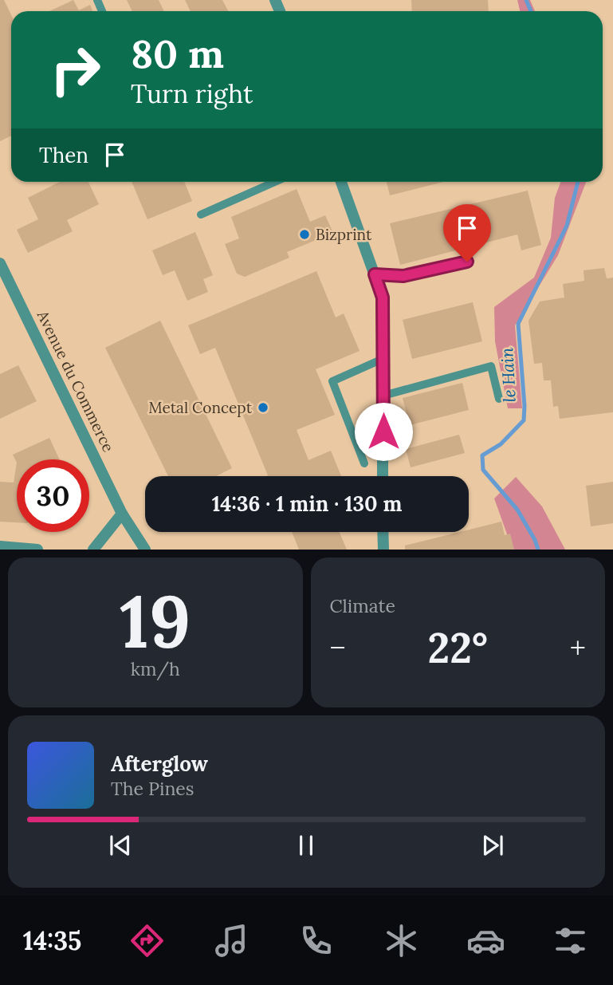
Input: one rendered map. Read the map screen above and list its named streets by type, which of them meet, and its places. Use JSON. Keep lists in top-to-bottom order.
{
  "streets": {
    "street": ["Avenue du Commerce"]
  },
  "water": ["le Hain"],
  "places": ["Bizprint", "Metal Concept"],
  "page": {
    "turn": ["80 m", "Turn right"],
    "then": "Then",
    "limit": "30",
    "trip": "14:36 · 1 min · 130 m",
    "tile": [
      ["19", "km/h"],
      "Climate"
    ],
    "heat": ["−", "22°", "+"],
    "song": ["Afterglow", "The Pines"],
    "tabs": "14:35"
  }
}
